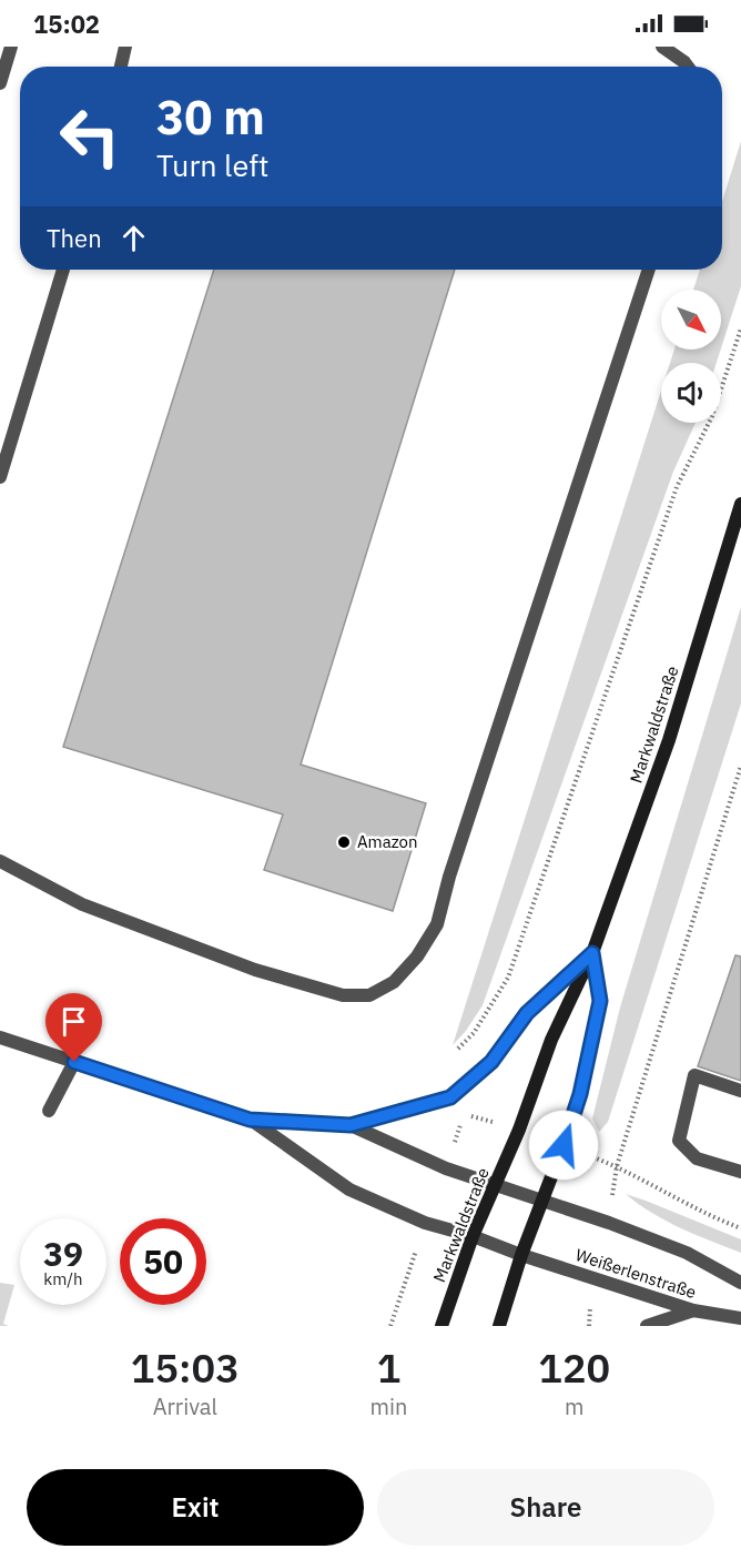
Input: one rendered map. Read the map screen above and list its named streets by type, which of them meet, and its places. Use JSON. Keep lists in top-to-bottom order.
{
  "streets": {
    "main road": ["Markwaldstraße"],
    "street": ["Weißerlenstraße"]
  },
  "crossings": [
    ["Markwaldstraße", "Weißerlenstraße"]
  ],
  "places": ["Amazon"],
  "north": "bottom right",
  "page": {
    "status": "15:02",
    "turn": ["30 m", "Turn left"],
    "then": "Then",
    "speed": "39 km/h",
    "limit": "50",
    "eta": [
      "15:03",
      "Arrival",
      "1",
      "min",
      "120",
      "m"
    ],
    "buttons": ["Exit", "Share"]
  }
}
